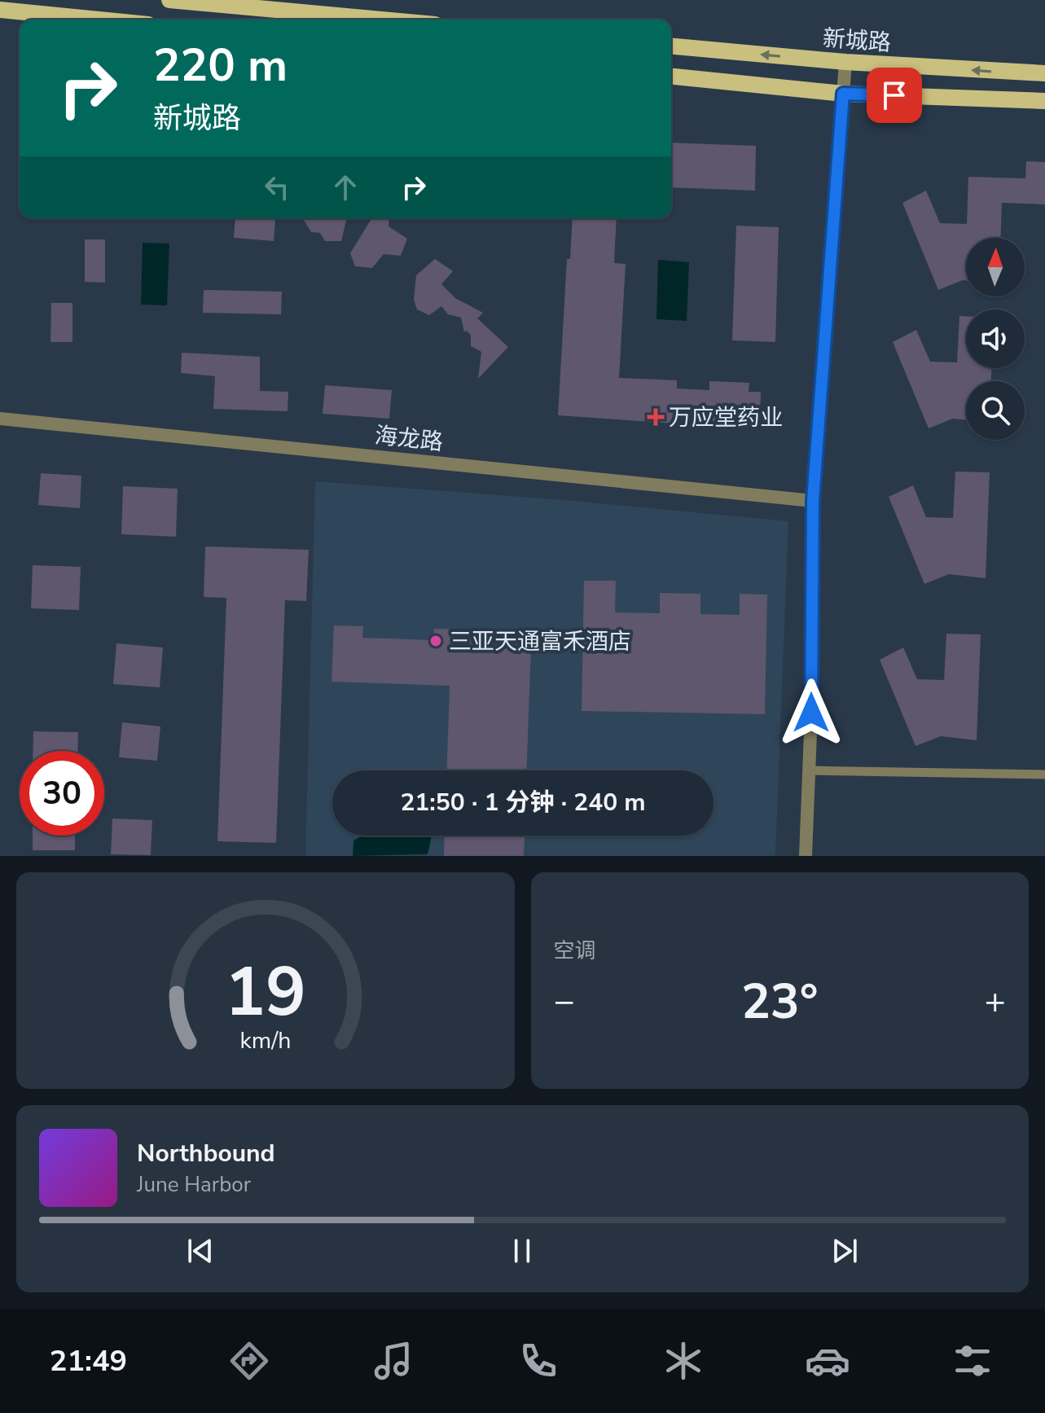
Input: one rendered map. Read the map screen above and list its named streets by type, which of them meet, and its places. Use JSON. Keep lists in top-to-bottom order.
{
  "streets": {
    "main road": ["新城路"],
    "street": ["海龙路"]
  },
  "places": {
    "health": ["万应堂药业"],
    "other": ["三亚天通富禾酒店"]
  },
  "north": "top",
  "page": {
    "turn": ["220 m", "新城路"],
    "limit": "30",
    "trip": "21:50 · 1 分钟 · 240 m",
    "tile": "空调",
    "heat": ["−", "23°", "+"],
    "song": ["Northbound", "June Harbor"],
    "tabs": "21:49",
    "gauge": ["19", "km/h"]
  }
}
